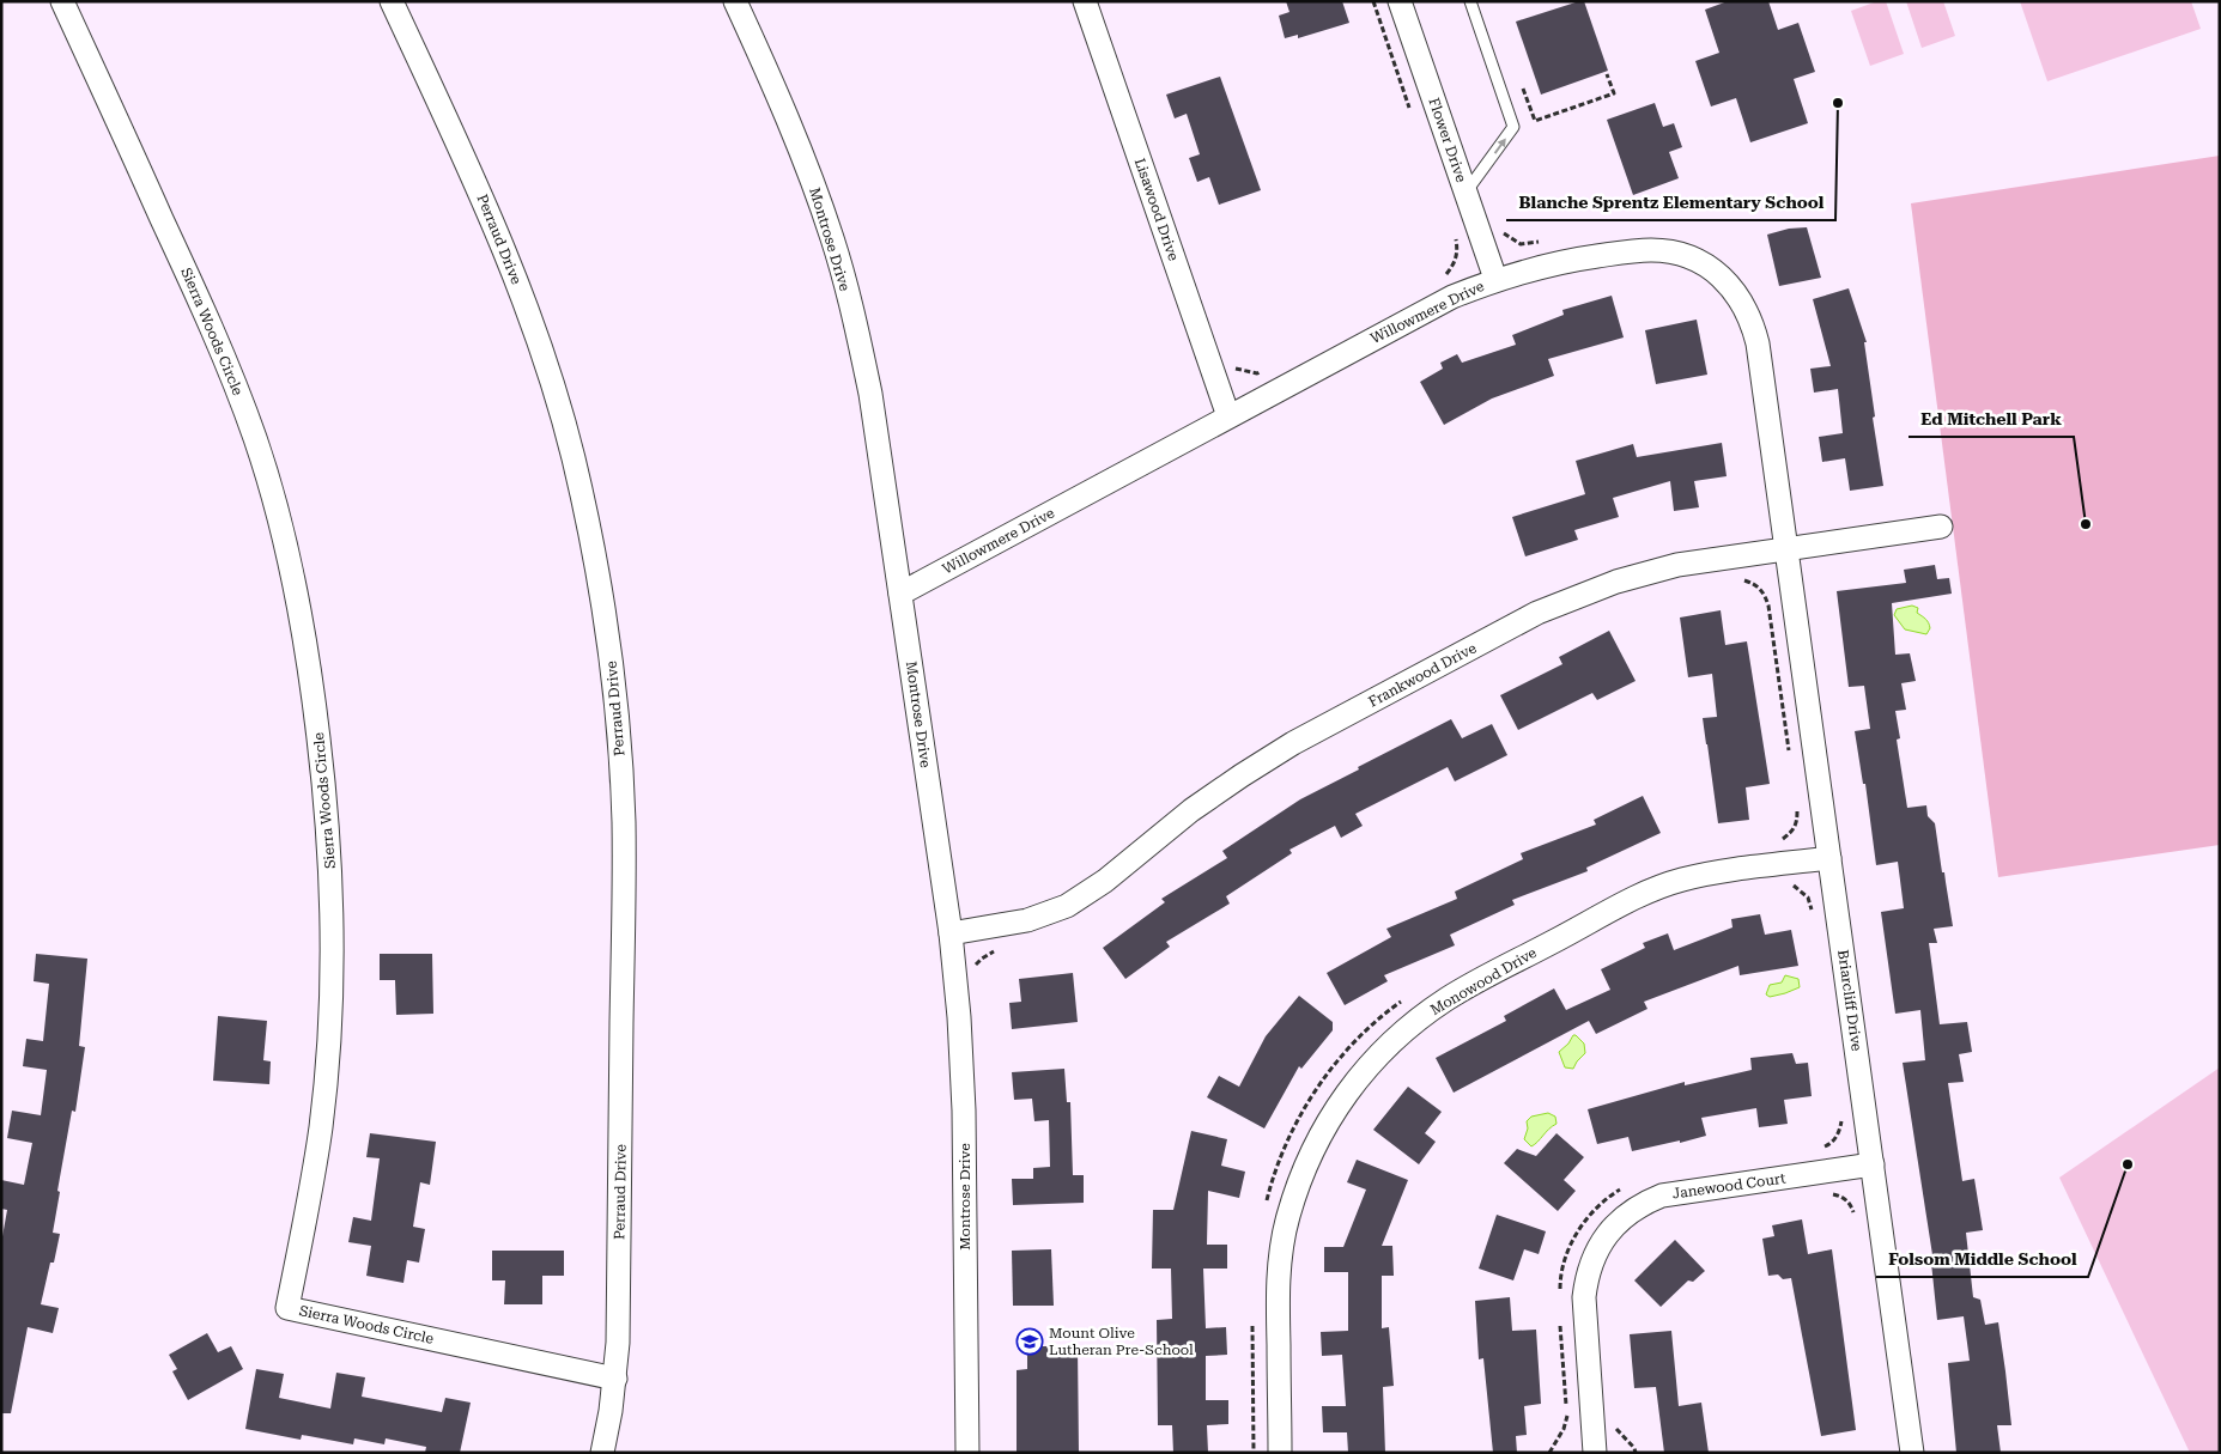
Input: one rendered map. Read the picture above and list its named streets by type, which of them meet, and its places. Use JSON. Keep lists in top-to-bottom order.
{
  "streets": {
    "street": [
      "Flower Drive",
      "Lisawood Drive",
      "Perraud Drive",
      "Montrose Drive",
      "Willowmere Drive",
      "Sierra Woods Circle",
      "Frankwood Drive",
      "Monowood Drive",
      "Briarcliff Drive",
      "Janewood Court"
    ]
  },
  "crossings": [
    ["Flower Drive", "Willowmere Drive"],
    ["Lisawood Drive", "Willowmere Drive"],
    ["Perraud Drive", "Sierra Woods Circle"],
    ["Montrose Drive", "Willowmere Drive"],
    ["Montrose Drive", "Frankwood Drive"],
    ["Willowmere Drive", "Frankwood Drive"],
    ["Willowmere Drive", "Briarcliff Drive"],
    ["Frankwood Drive", "Briarcliff Drive"],
    ["Monowood Drive", "Briarcliff Drive"],
    ["Briarcliff Drive", "Janewood Court"]
  ],
  "places": {
    "other": ["Blanche Sprentz Elementary School", "Ed Mitchell Park", "Folsom Middle School"],
    "school or university": ["Mount Olive Lutheran Pre-School"]
  }
}
